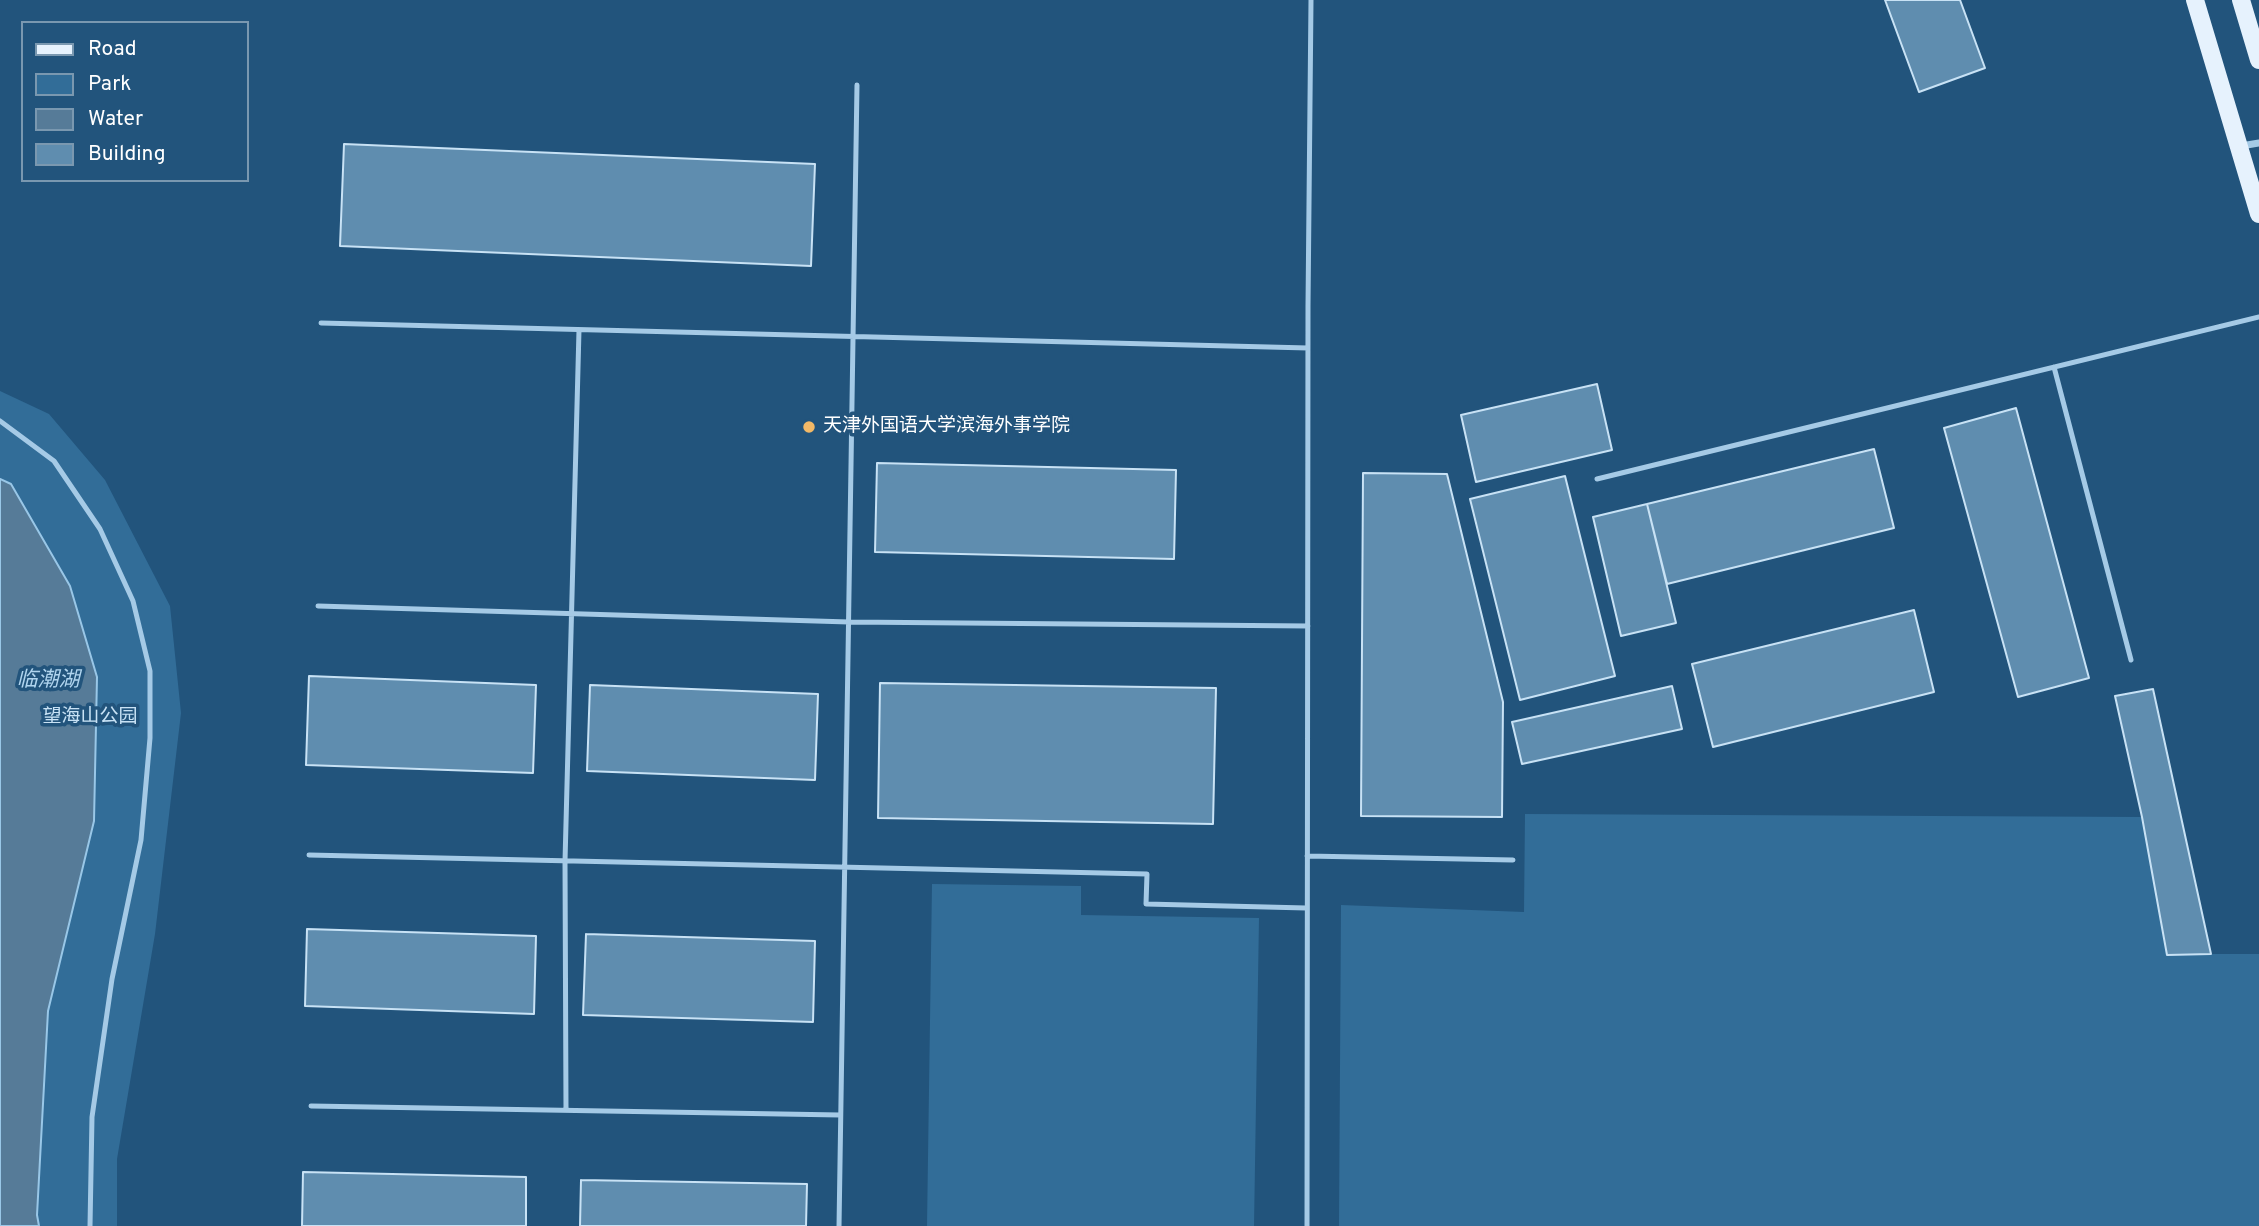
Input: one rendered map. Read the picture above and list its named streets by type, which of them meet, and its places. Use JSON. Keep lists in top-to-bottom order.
{
  "water": ["临潮湖"],
  "parks": ["望海山公园"],
  "places": ["天津外国语大学滨海外事学院"],
  "legend": [
    "Road",
    "Park",
    "Water",
    "Building"
  ]
}
